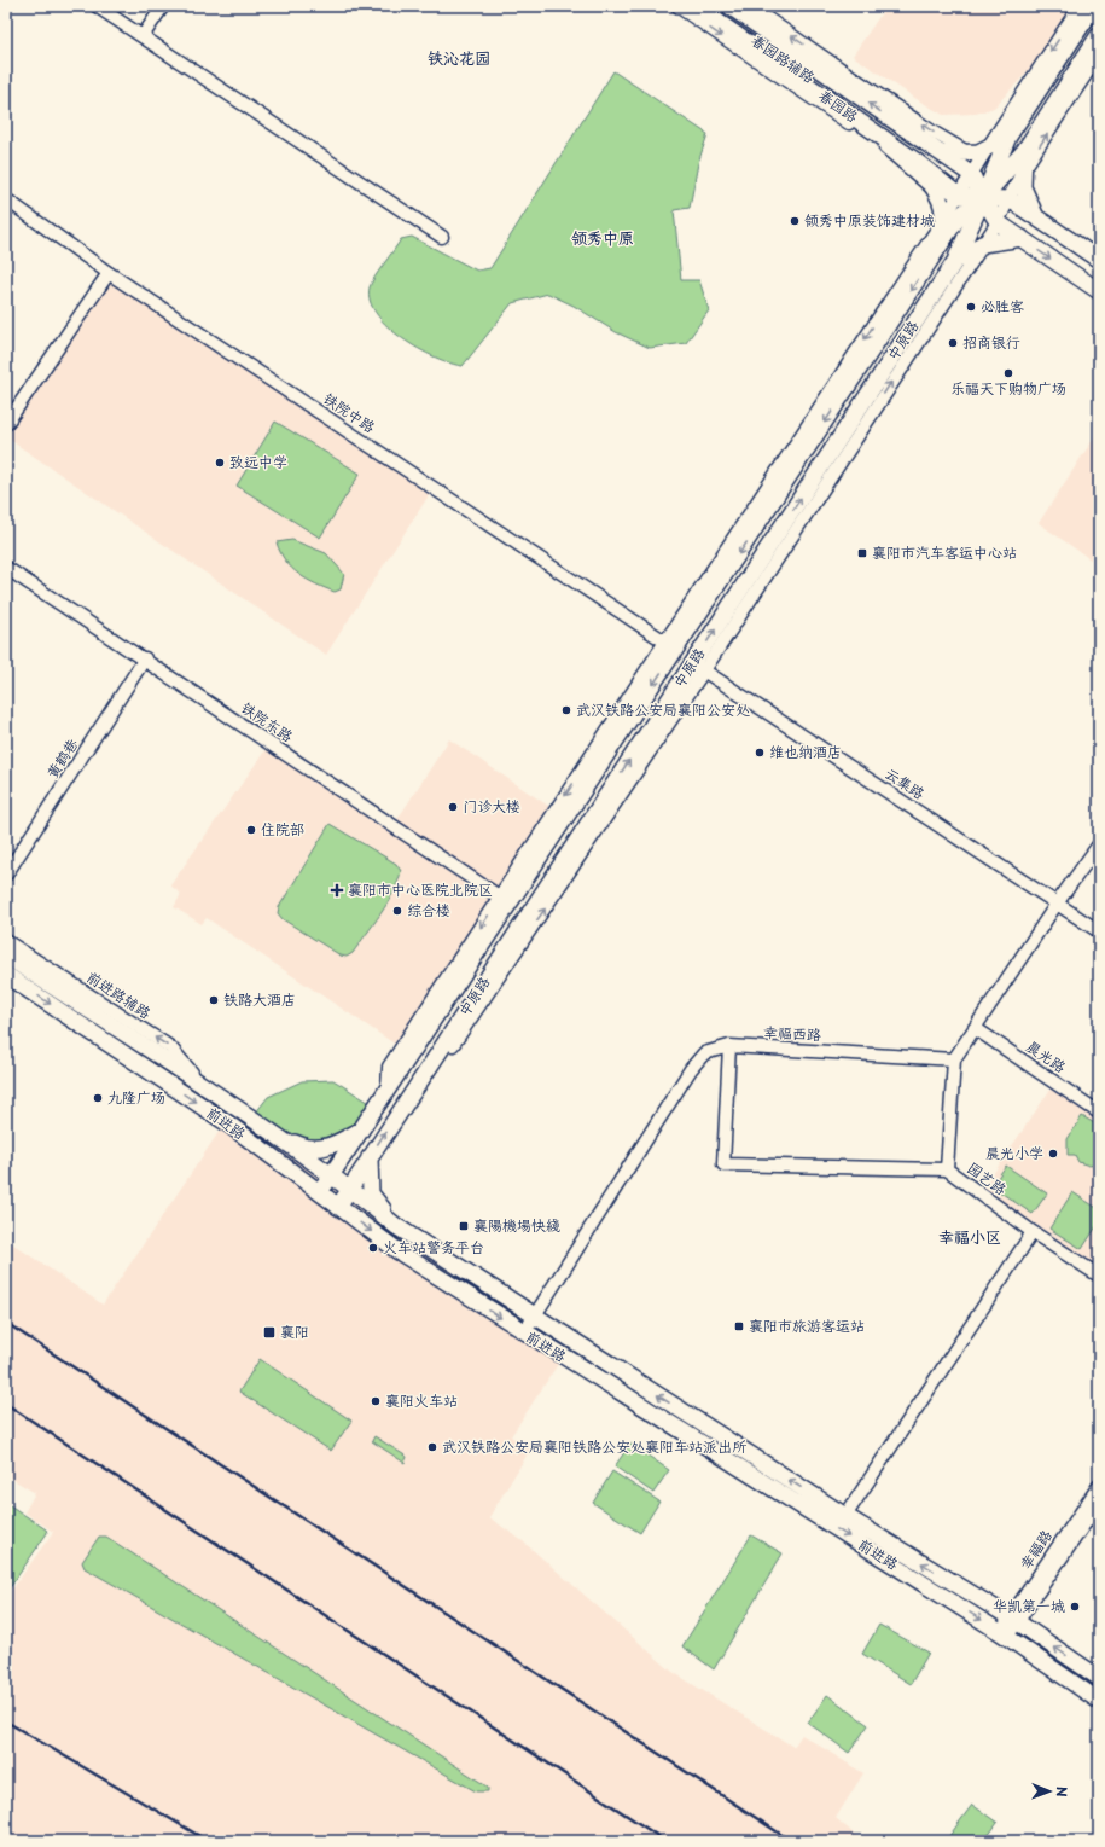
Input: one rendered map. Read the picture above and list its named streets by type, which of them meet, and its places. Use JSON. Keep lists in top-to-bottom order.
{
  "streets": {
    "main road": ["春园路", "中原路", "前进路"],
    "street": [
      "春园路辅路",
      "铁院中路",
      "铁院东路",
      "黄鹤巷",
      "云集路",
      "前进路辅路",
      "幸福西路",
      "晨光路",
      "园艺路",
      "幸福路"
    ]
  },
  "crossings": [
    ["春园路", "中原路"],
    ["中原路", "铁院中路"],
    ["中原路", "铁院东路"],
    ["中原路", "云集路"],
    ["中原路", "前进路"],
    ["铁院东路", "黄鹤巷"],
    ["前进路辅路", "前进路"],
    ["幸福西路", "前进路"],
    ["幸福西路", "园艺路"],
    ["前进路", "幸福路"]
  ],
  "one_way": ["前进路辅路"],
  "districts": ["铁沁花园", "领秀中原", "幸福小区"],
  "places": {
    "other": [
      "领秀中原装饰建材城",
      "必胜客",
      "招商银行",
      "乐福天下购物广场",
      "致远中学",
      "武汉铁路公安局襄阳公安处",
      "维也纳酒店",
      "门诊大楼",
      "住院部",
      "综合楼",
      "铁路大酒店",
      "九隆广场",
      "晨光小学",
      "火车站警务平台",
      "襄阳火车站",
      "武汉铁路公安局襄阳铁路公安处襄阳车站派出所",
      "华凯第一城"
    ],
    "transit": [
      "襄阳市汽车客运中心站",
      "襄陽機場快綫",
      "襄阳市旅游客运站",
      "襄阳"
    ],
    "health": ["襄阳市中心医院北院区"]
  },
  "north": "right"
}
